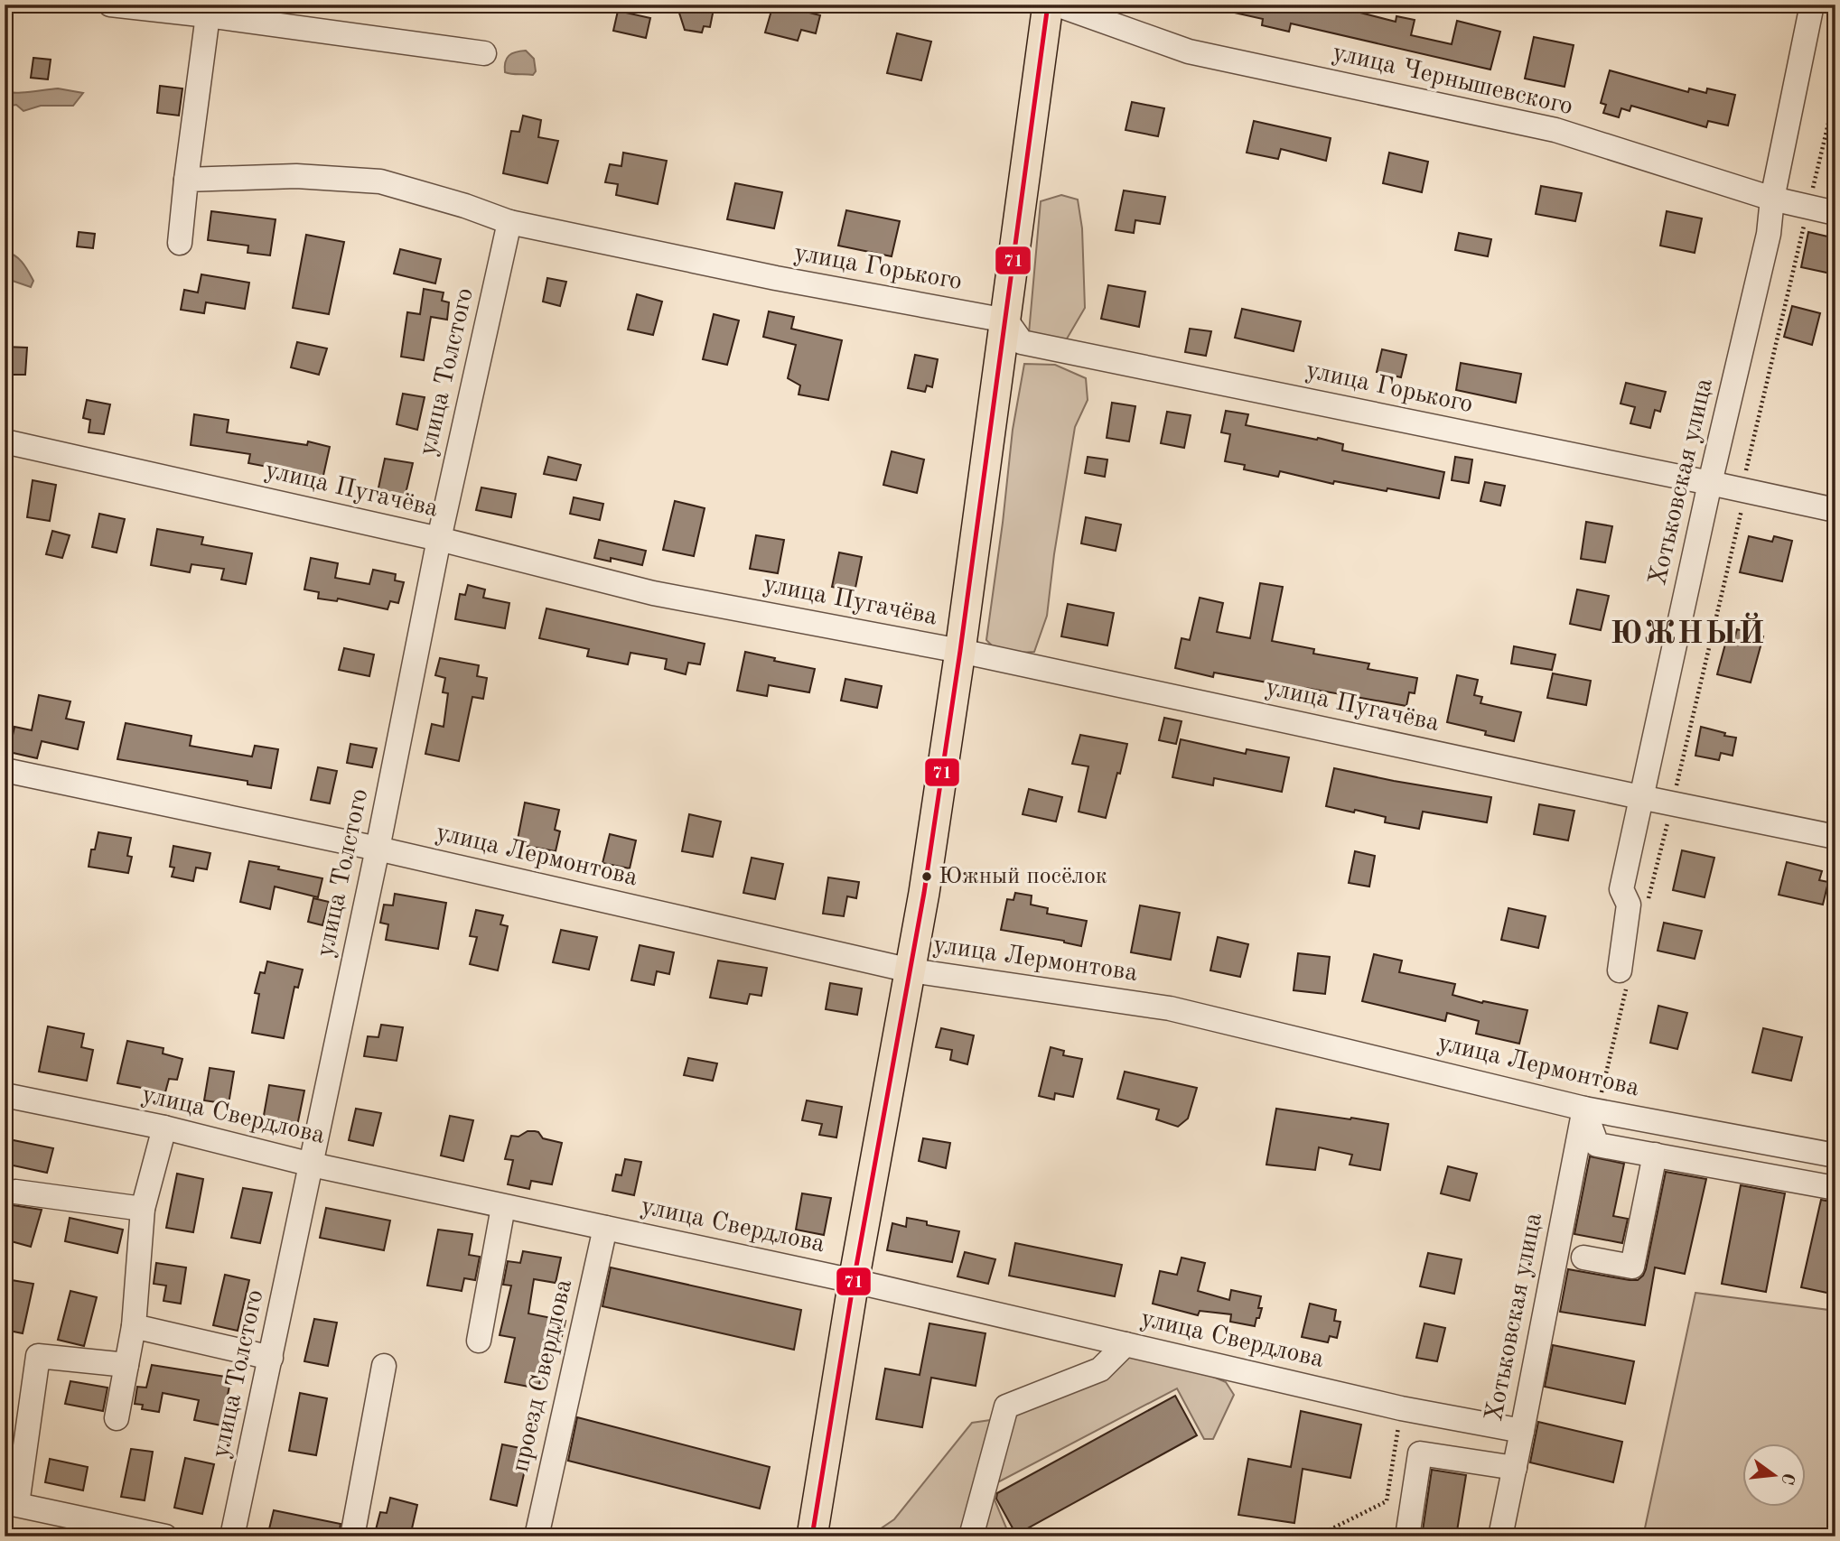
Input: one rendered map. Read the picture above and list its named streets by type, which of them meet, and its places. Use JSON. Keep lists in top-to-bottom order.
{
  "streets": {
    "street": [
      "улица Чернышевского",
      "улица Горького",
      "улица Толстого",
      "Хотьковская улица",
      "улица Пугачёва",
      "улица Лермонтова",
      "улица Свердлова",
      "проезд Свердлова"
    ]
  },
  "crossings": [
    ["улица Чернышевского", "Хотьковская улица"],
    ["улица Горького", "улица Толстого"],
    ["улица Горького", "Хотьковская улица"],
    ["улица Толстого", "улица Пугачёва"],
    ["улица Толстого", "улица Лермонтова"],
    ["улица Толстого", "улица Свердлова"],
    ["Хотьковская улица", "улица Пугачёва"],
    ["Хотьковская улица", "улица Лермонтова"],
    ["Хотьковская улица", "улица Свердлова"],
    ["улица Свердлова", "проезд Свердлова"]
  ],
  "districts": ["ЮЖНЫЙ"],
  "places": ["Южный посёлок"],
  "lines": ["transit line 71"],
  "north": "right"
}
